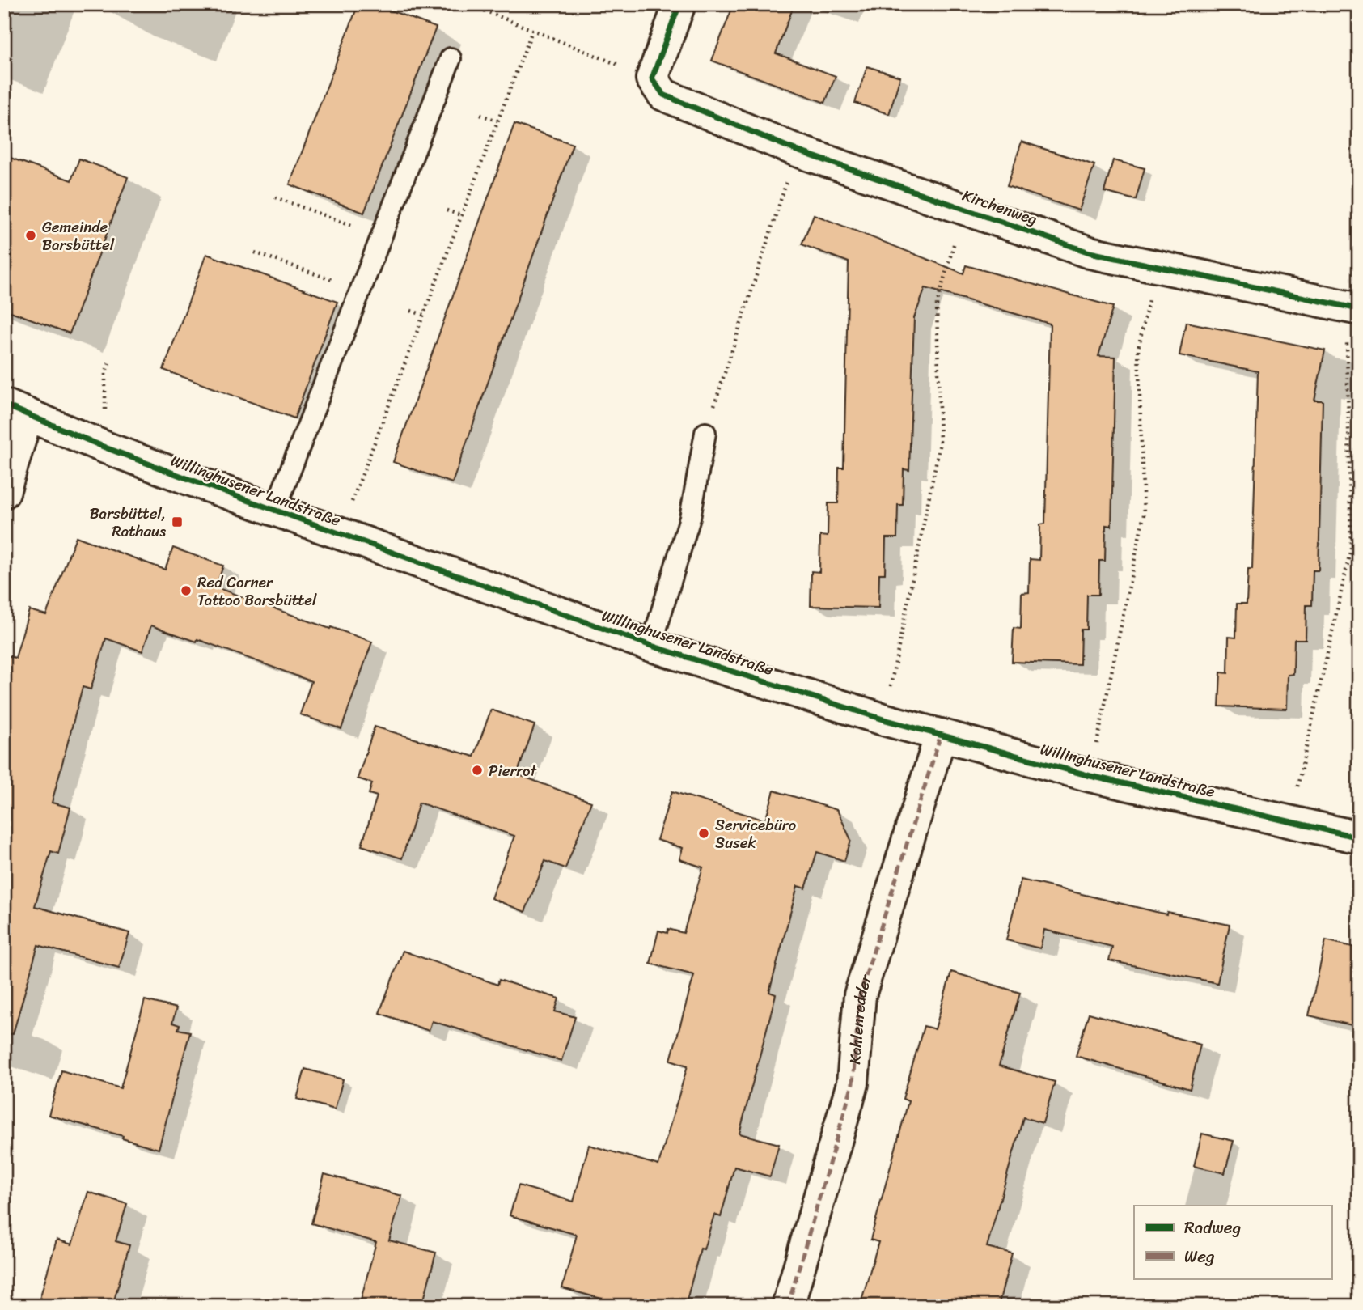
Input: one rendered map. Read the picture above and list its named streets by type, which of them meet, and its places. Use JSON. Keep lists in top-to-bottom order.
{
  "streets": {
    "street": ["Kirchenweg", "Willinghusener Landstraße", "Kahlenredder"]
  },
  "crossings": [
    ["Willinghusener Landstraße", "Kahlenredder"]
  ],
  "places": {
    "other": [
      "Gemeinde Barsbüttel",
      "Red Corner Tattoo Barsbüttel",
      "Pierrot",
      "Servicebüro Susek"
    ],
    "transit": ["Barsbüttel, Rathaus"]
  },
  "legend": ["Radweg", "Weg"]
}
